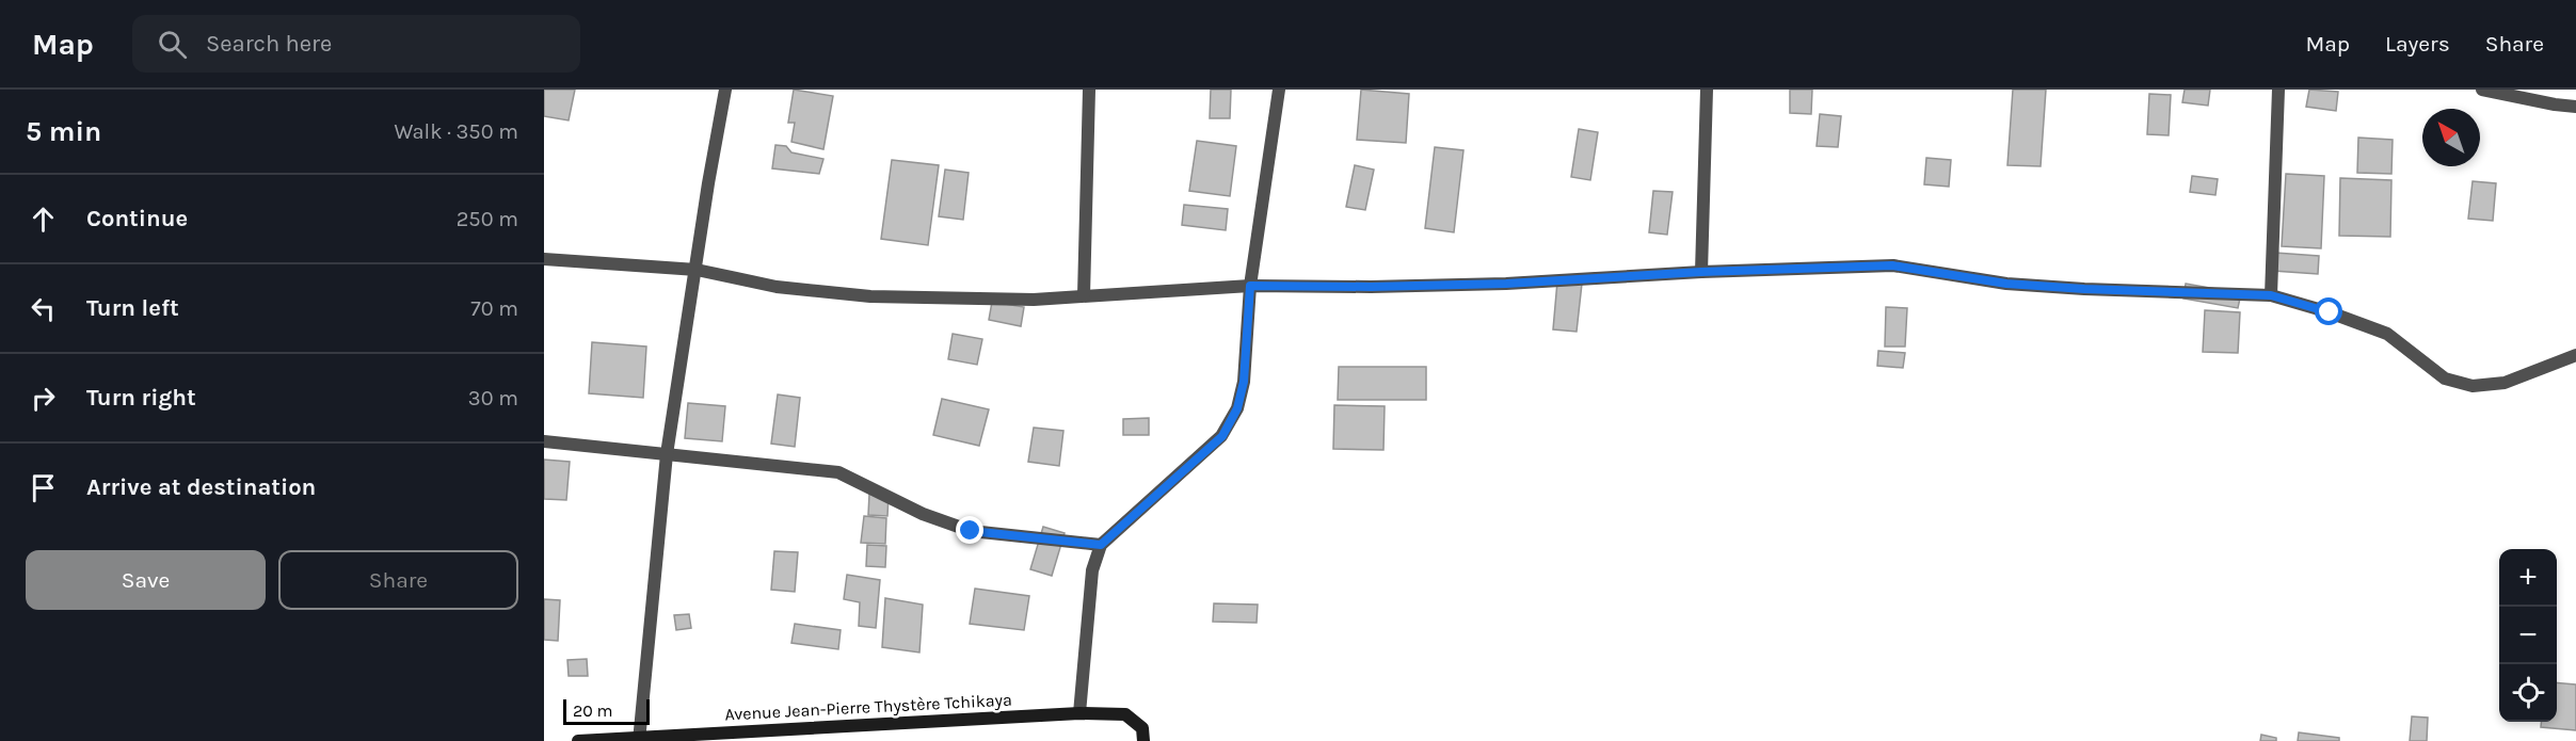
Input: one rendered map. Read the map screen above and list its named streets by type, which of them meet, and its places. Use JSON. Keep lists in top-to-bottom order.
{
  "streets": {
    "street": ["Avenue Jean-Pierre Thystère Tchikaya"]
  },
  "scale_bar": "20 m",
  "north": "top left",
  "page": {
    "header": "Map",
    "search": "Search here",
    "nav": ["Map", "Layers", "Share"],
    "heading": ["5 min", "Walk · 350 m"],
    "list": [
      ["Continue", "250 m"],
      ["Turn left", "70 m"],
      ["Turn right", "30 m"],
      "Arrive at destination"
    ],
    "buttons": ["Save", "Share"],
    "map_buttons": ["+", "−"],
    "scale": "20 m"
  }
}
